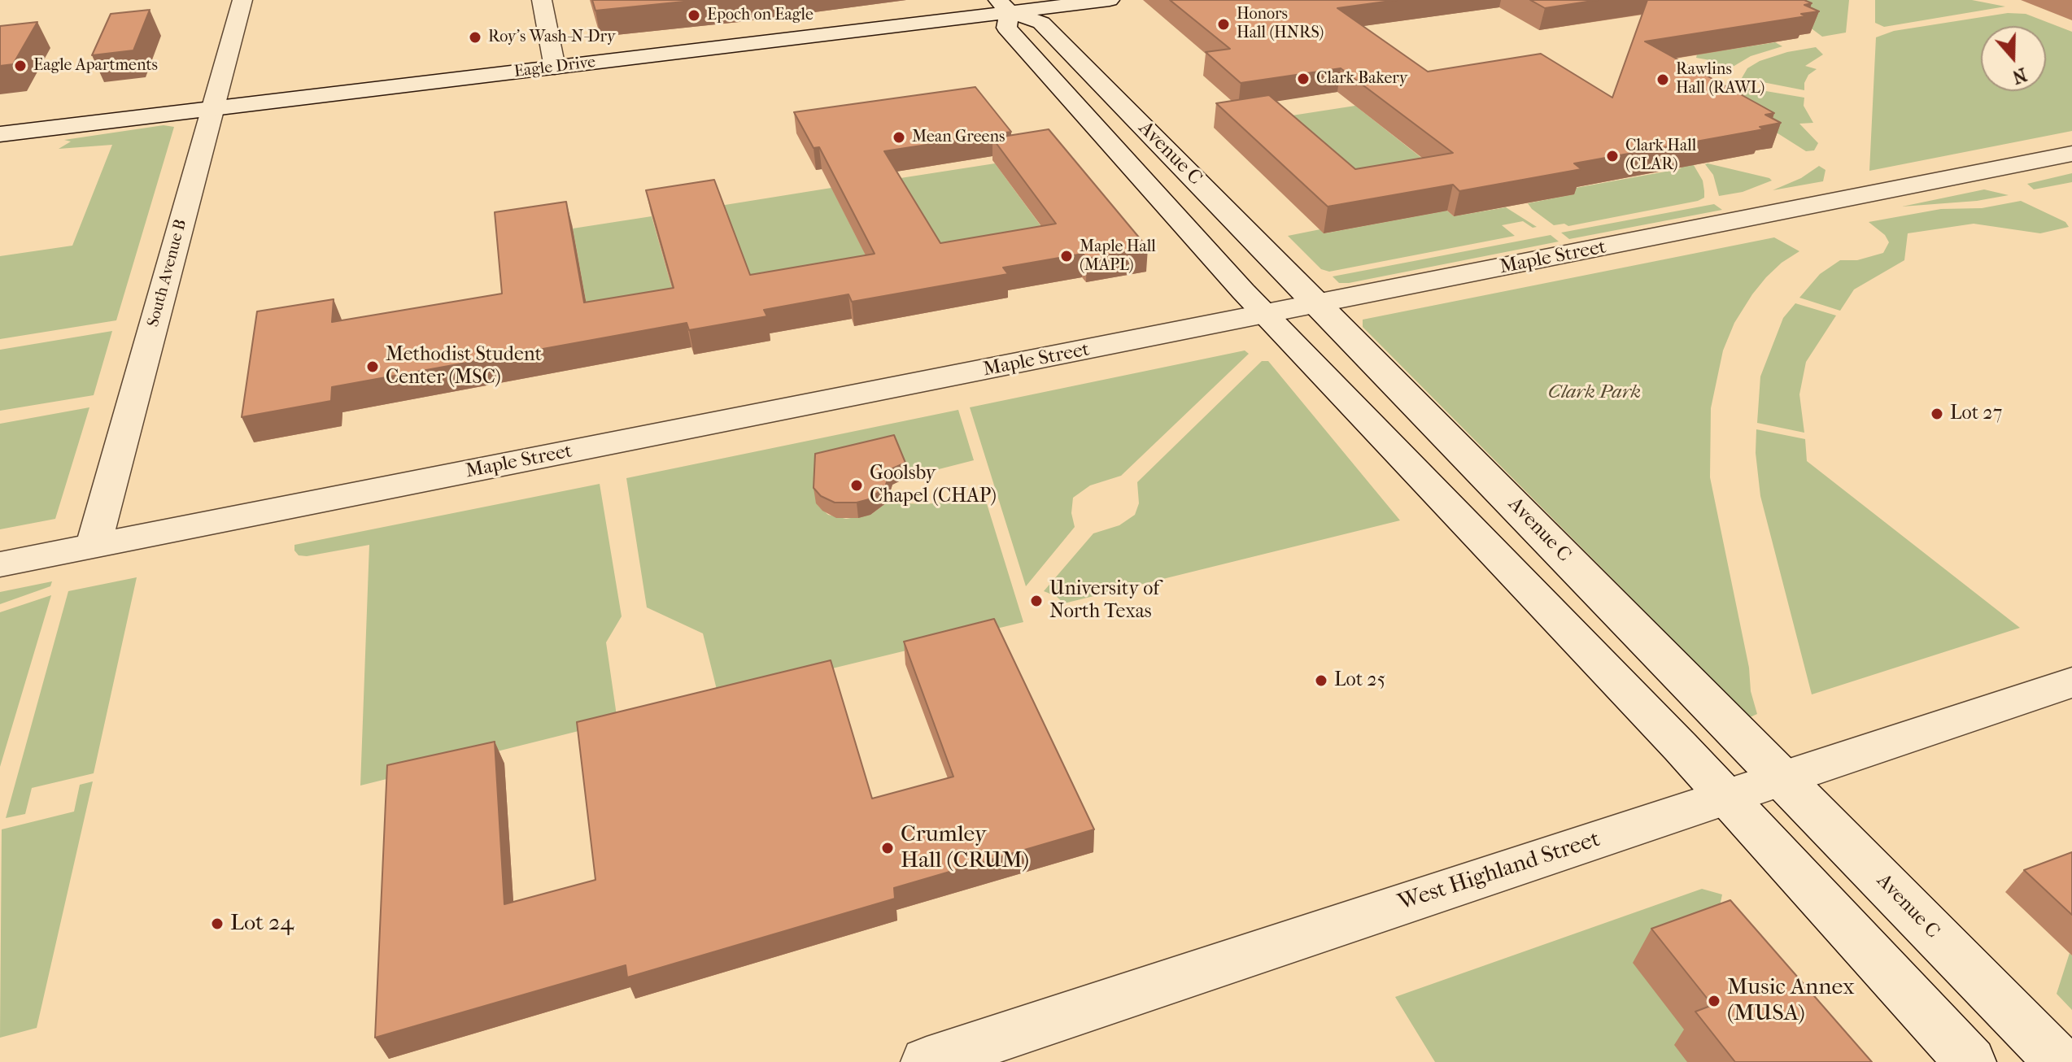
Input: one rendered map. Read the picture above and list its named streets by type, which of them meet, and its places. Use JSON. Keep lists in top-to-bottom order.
{
  "streets": {
    "street": [
      "Eagle Drive",
      "Avenue C",
      "Maple Street",
      "South Avenue B",
      "West Highland Street"
    ]
  },
  "crossings": [
    ["Eagle Drive", "Avenue C"],
    ["Eagle Drive", "South Avenue B"],
    ["Avenue C", "Maple Street"],
    ["Avenue C", "West Highland Street"],
    ["Maple Street", "South Avenue B"]
  ],
  "parks": ["Clark Park"],
  "places": [
    "Epoch on Eagle",
    "Honors Hall (HNRS)",
    "Roy's Wash-N-Dry",
    "Eagle Apartments",
    "Clark Bakery",
    "Rawlins Hall (RAWL)",
    "Mean Greens",
    "Clark Hall (CLAR)",
    "Maple Hall (MAPL)",
    "Methodist Student Center (MSC)",
    "Lot 27",
    "Goolsby Chapel (CHAP)",
    "University of North Texas",
    "Lot 25",
    "Crumley Hall (CRUM)",
    "Lot 24",
    "Music Annex (MUSA)"
  ],
  "north": "bottom"
}
